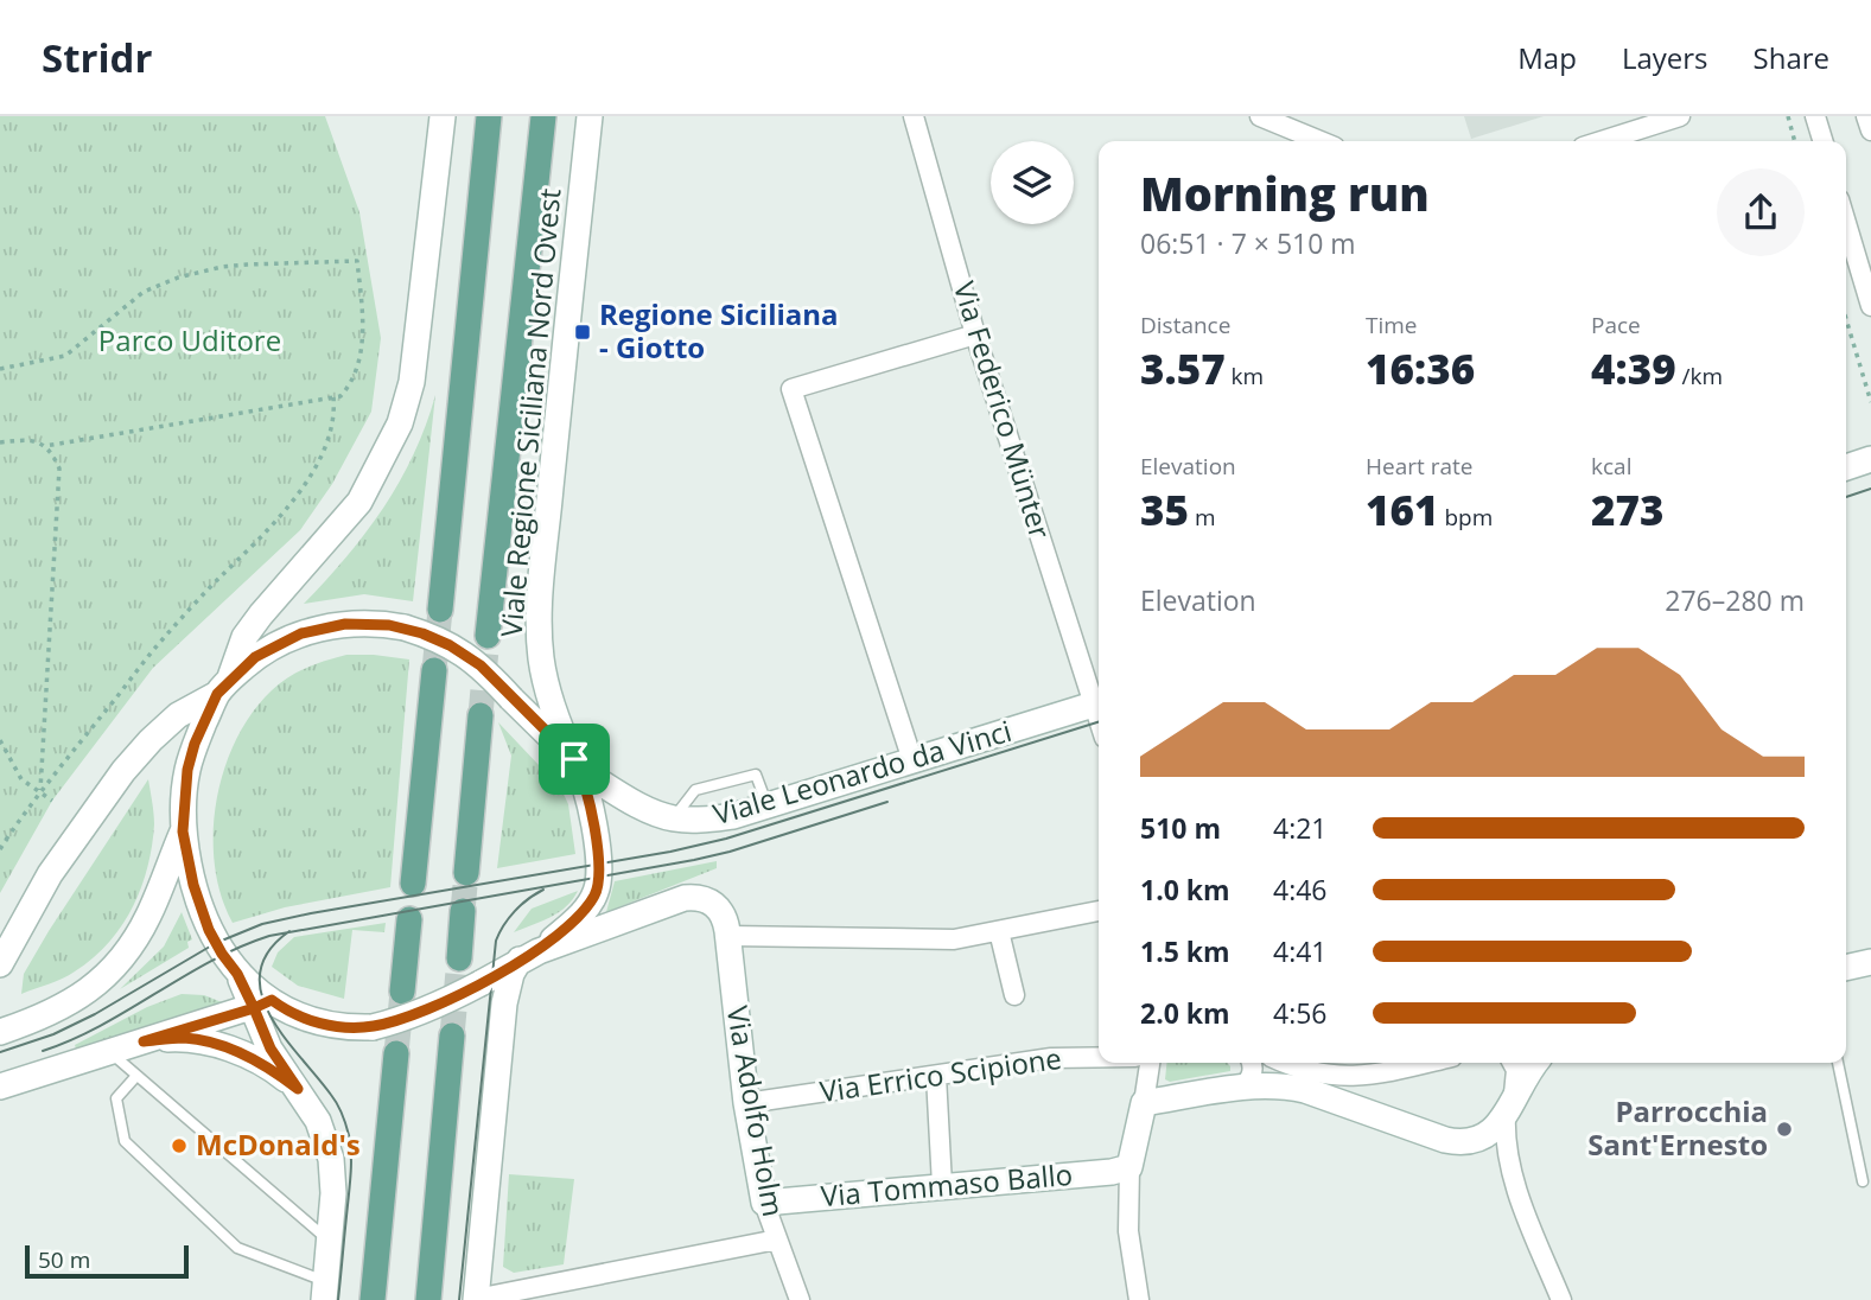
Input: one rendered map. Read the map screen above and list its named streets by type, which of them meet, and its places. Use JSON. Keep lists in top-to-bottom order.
{
  "streets": {
    "main road": ["Viale Regione Siciliana Nord Ovest"],
    "street": [
      "Via Federico Münter",
      "Viale Leonardo da Vinci",
      "Via Errico Scipione",
      "Via Adolfo Holm",
      "Via Tommaso Ballo"
    ]
  },
  "crossings": [
    ["Viale Regione Siciliana Nord Ovest", "Viale Leonardo da Vinci"],
    ["Via Errico Scipione", "Via Adolfo Holm"],
    ["Via Adolfo Holm", "Via Tommaso Ballo"]
  ],
  "parks": ["Parco Uditore"],
  "places": {
    "transit": ["Regione Siciliana - Giotto"],
    "other": ["Parrocchia Sant'Ernesto", "McDonald's"]
  },
  "scale_bar": "50 m",
  "page": {
    "header": "Stridr",
    "nav": ["Map", "Layers", "Share"],
    "heading": ["Morning run", "06:51 · 7 × 510 m"],
    "stats": [
      ["Distance", "3.57 km"],
      ["Time", "16:36"],
      ["Pace", "4:39 /km"],
      ["Elevation", "35 m"],
      ["Heart rate", "161 bpm"],
      ["kcal", "273"]
    ],
    "chart": ["Elevation", "276–280 m"],
    "list": [
      {
        "name": "510 m",
        "note": "4:21"
      },
      {
        "name": "1.0 km",
        "note": "4:46"
      },
      {
        "name": "1.5 km",
        "note": "4:41"
      },
      {
        "name": "2.0 km",
        "note": "4:56"
      }
    ],
    "scale": "50 m"
  }
}
